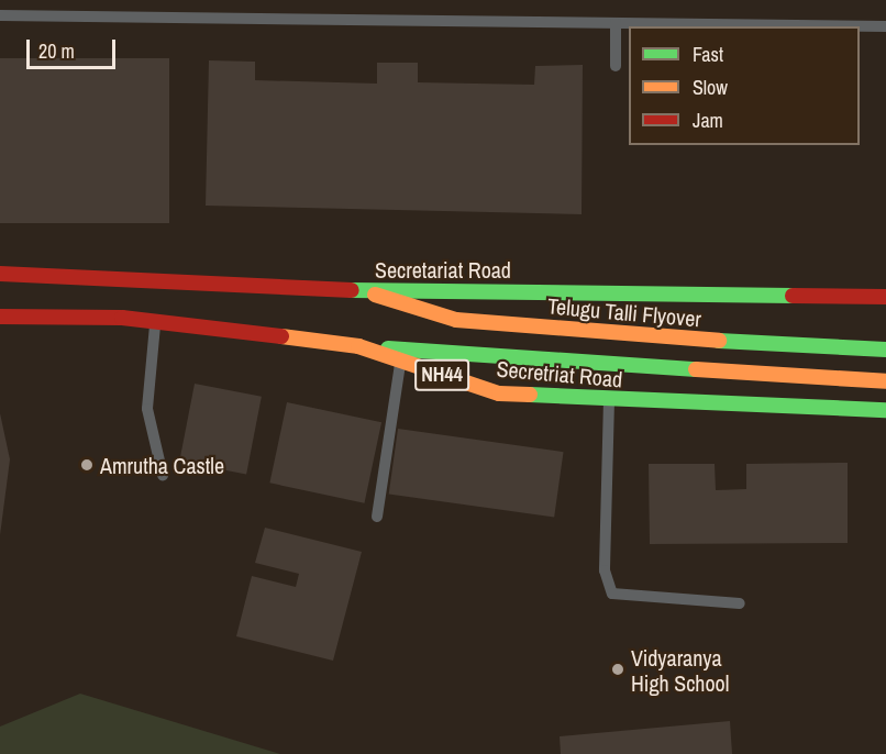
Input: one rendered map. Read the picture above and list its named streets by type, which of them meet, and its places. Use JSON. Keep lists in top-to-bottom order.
{
  "streets": {
    "main road": [
      "Secretariat Road",
      "Telugu Talli Flyover",
      "Secretriat Road",
      "NH44"
    ]
  },
  "crossings": [
    ["Secretariat Road", "Telugu Talli Flyover"]
  ],
  "places": ["Amrutha Castle", "Vidyaranya High School"],
  "legend": ["Fast", "Slow", "Jam"],
  "scale_bar": "20 m"
}
